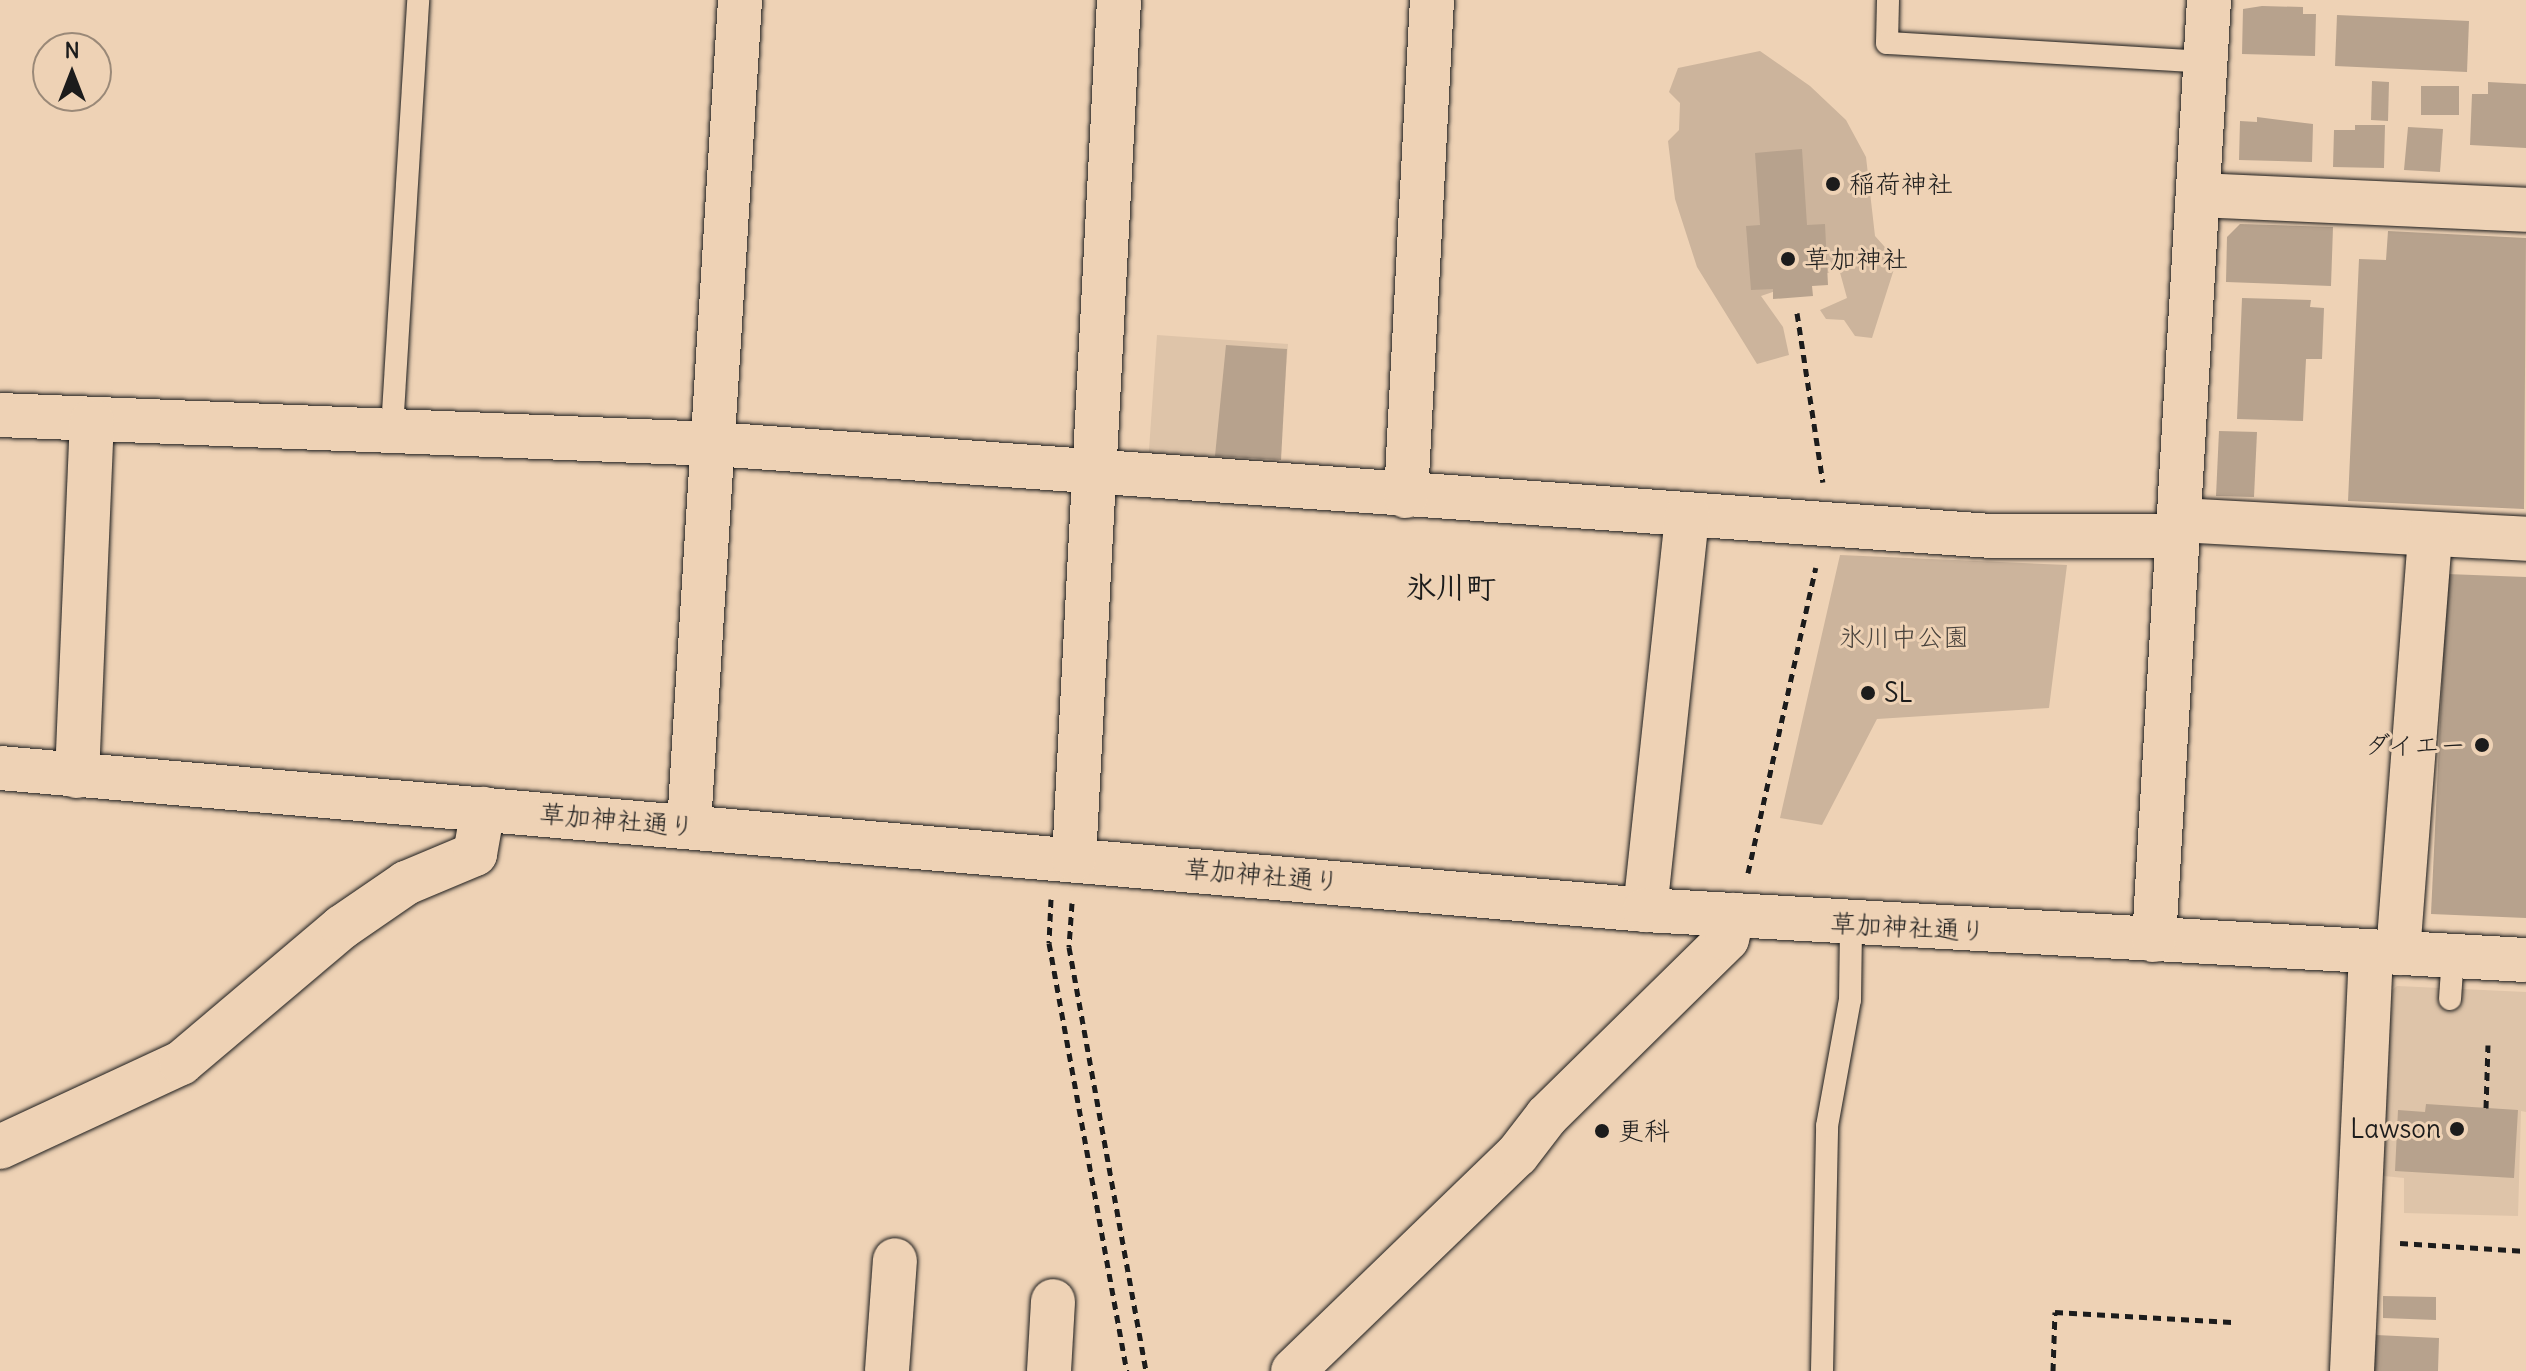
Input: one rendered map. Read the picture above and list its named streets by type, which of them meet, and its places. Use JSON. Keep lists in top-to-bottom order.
{
  "streets": {
    "street": ["草加神社通り"]
  },
  "districts": ["氷川町"],
  "parks": ["氷川中公園"],
  "places": [
    "稲荷神社",
    "草加神社",
    "SL",
    "ダイエー",
    "Lawson",
    "更科"
  ],
  "north": "top"
}
